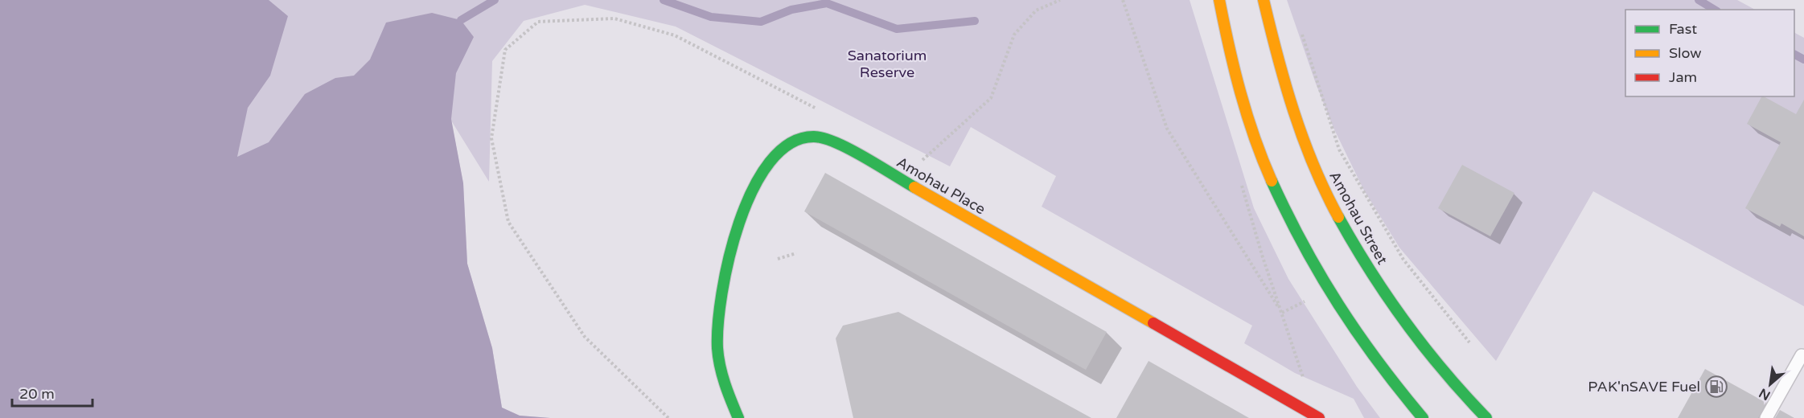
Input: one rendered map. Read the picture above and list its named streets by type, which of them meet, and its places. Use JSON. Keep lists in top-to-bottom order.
{
  "streets": {
    "main road": ["Amohau Place", "Amohau Street"]
  },
  "parks": ["Sanatorium Reserve"],
  "places": {
    "fuel station": ["PAK'nSAVE Fuel"]
  },
  "legend": ["Fast", "Slow", "Jam"],
  "scale_bar": "20 m",
  "north": "bottom left"
}
